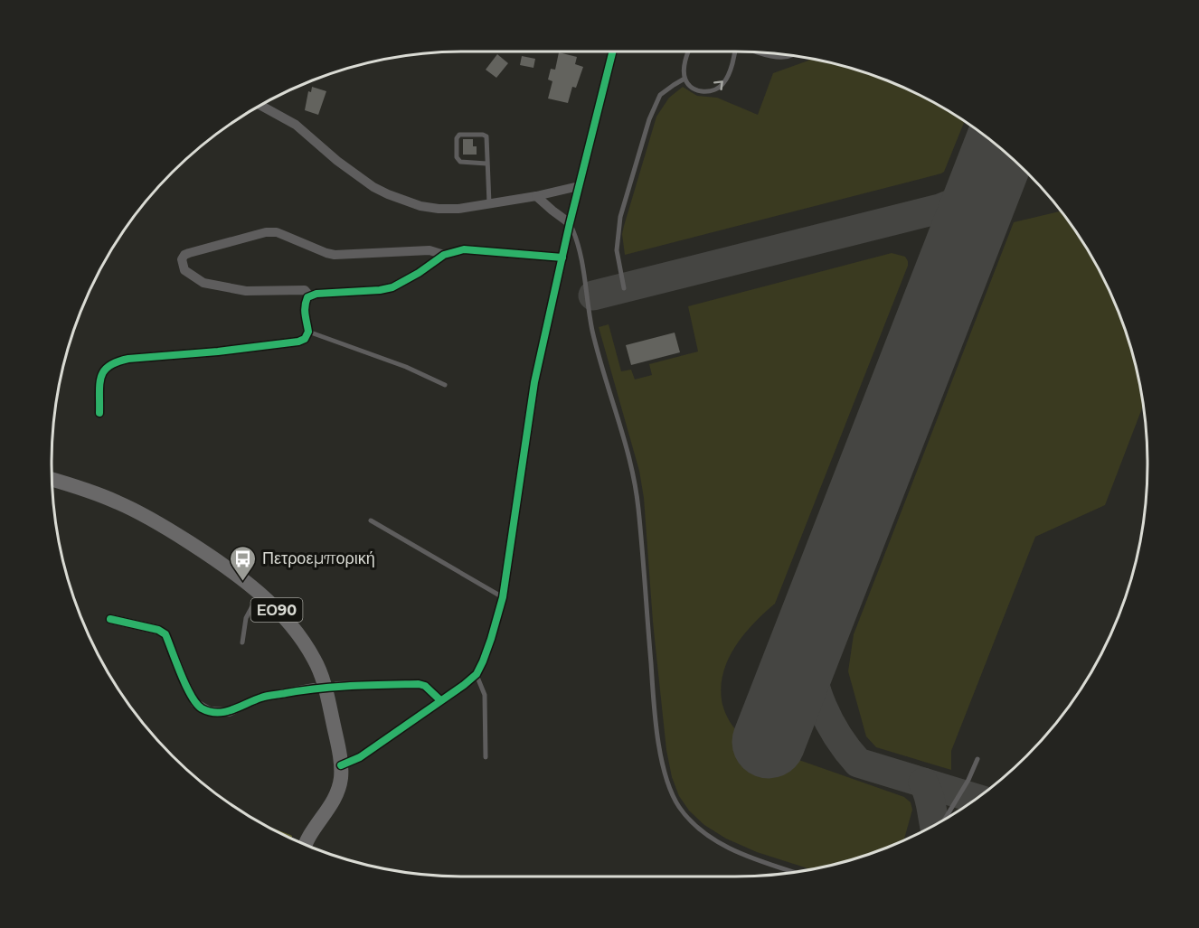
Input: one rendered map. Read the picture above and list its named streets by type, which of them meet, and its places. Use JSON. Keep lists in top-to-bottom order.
{
  "streets": {
    "main road": ["ΕΟ90"]
  },
  "places": {
    "bus stop": ["Πετροεμπορική"]
  }
}
